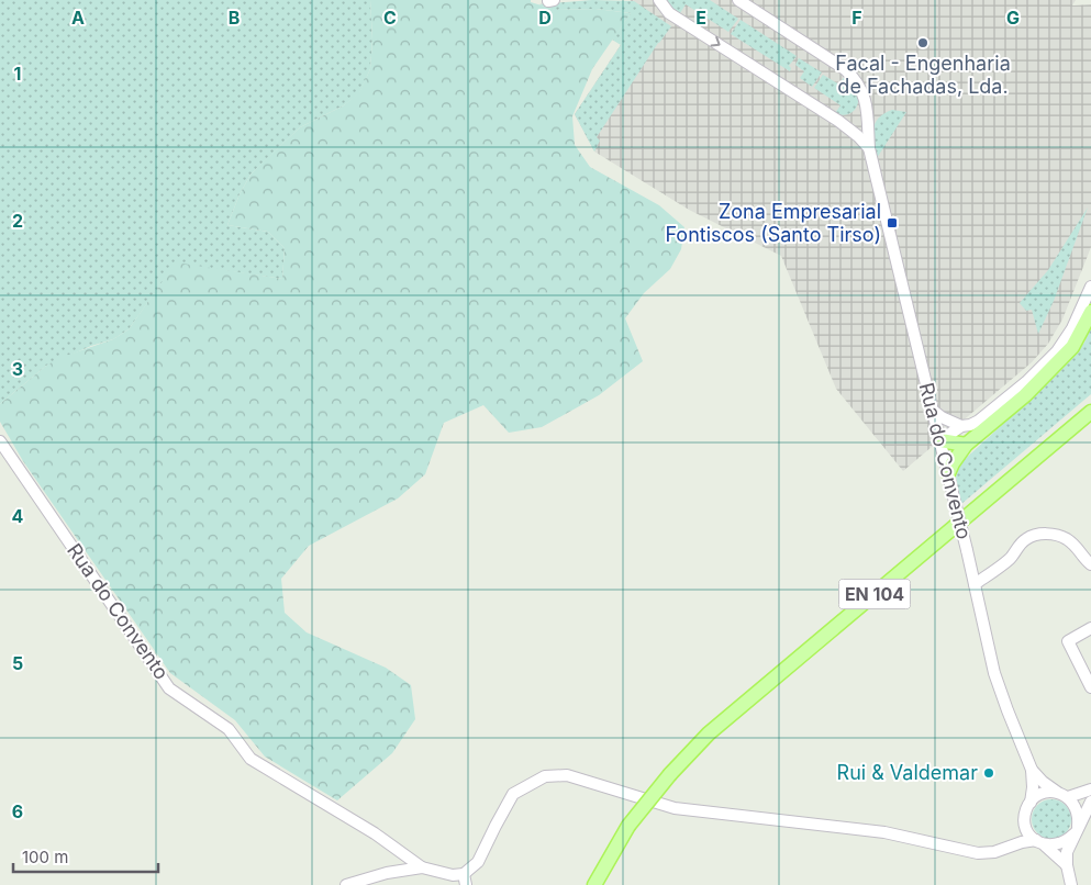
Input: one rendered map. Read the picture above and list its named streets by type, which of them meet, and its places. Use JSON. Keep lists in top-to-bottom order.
{
  "streets": {
    "main road": ["EN 104"],
    "street": ["Rua do Convento"]
  },
  "places": {
    "other": ["Facal - Engenharia de Fachadas, Lda.", "Rui & Valdemar"],
    "transit": ["Zona Empresarial Fontiscos (Santo Tirso)"]
  },
  "scale_bar": "100 m",
  "grid": {
    "columns": [
      "A",
      "B",
      "C",
      "D",
      "E",
      "F",
      "G"
    ],
    "rows": [
      "1",
      "2",
      "3",
      "4",
      "5",
      "6"
    ]
  }
}
